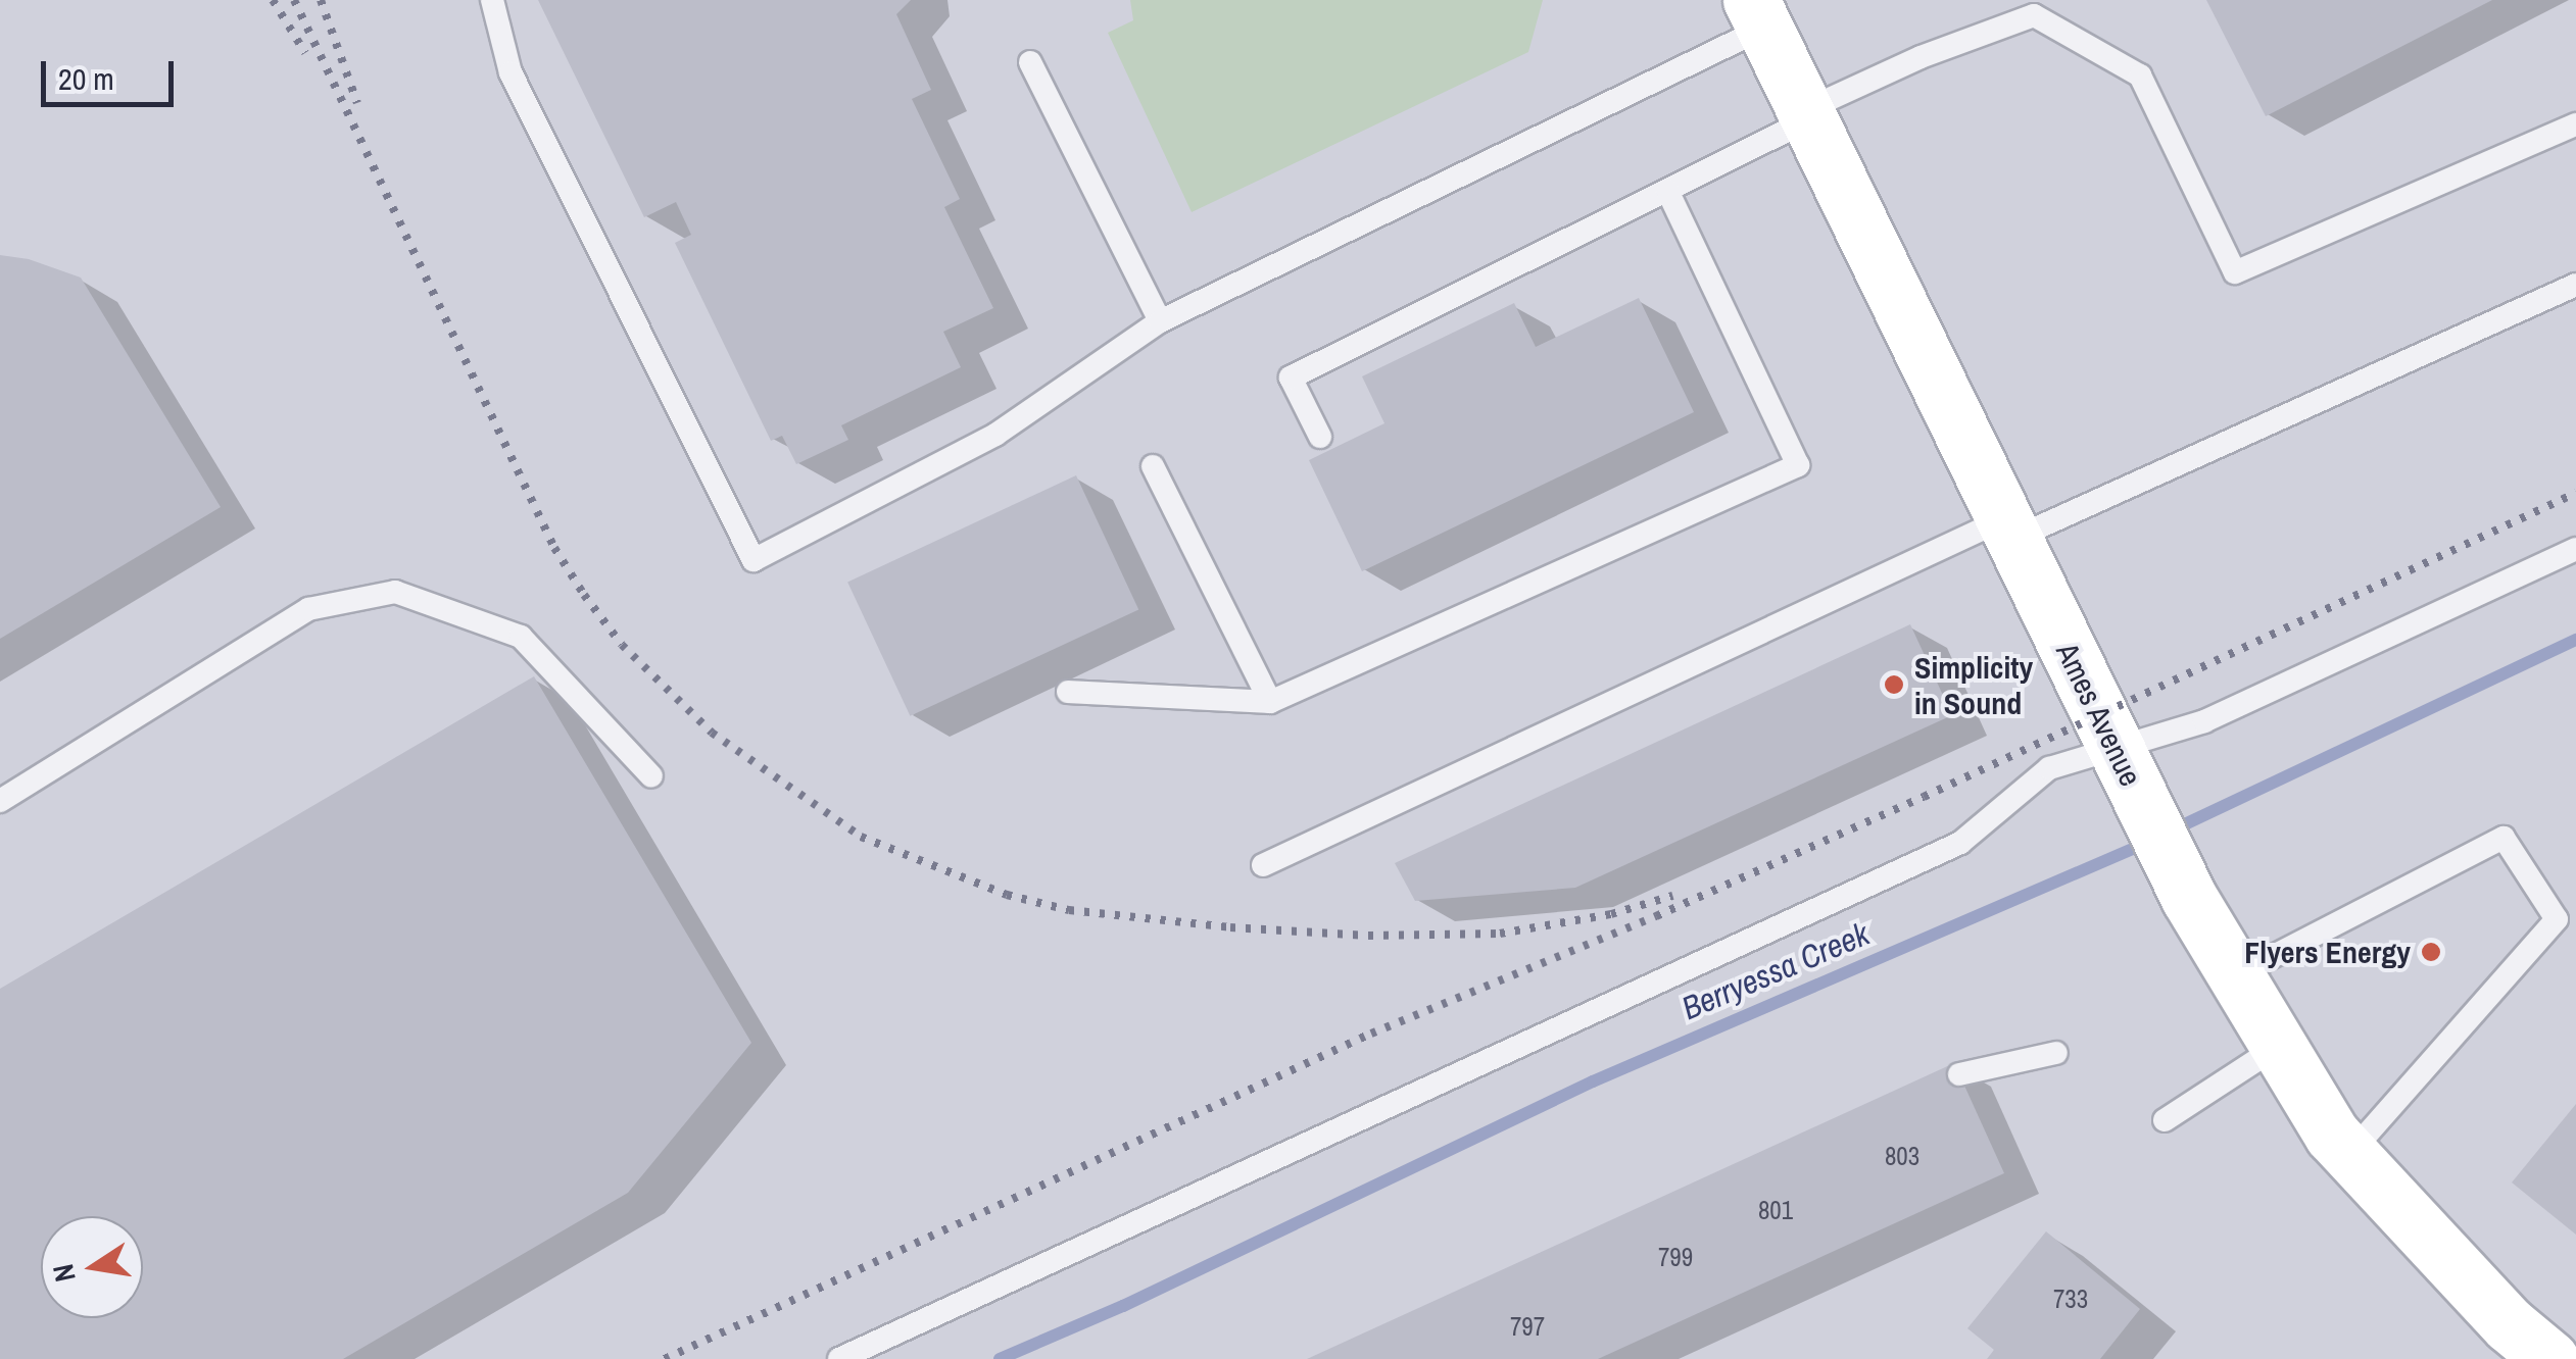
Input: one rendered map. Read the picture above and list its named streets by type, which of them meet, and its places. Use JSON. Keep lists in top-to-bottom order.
{
  "streets": {
    "street": ["Ames Avenue"]
  },
  "water": ["Berryessa Creek"],
  "places": ["Simplicity in Sound", "Flyers Energy"],
  "house_numbers": [
    "803",
    "801",
    "799",
    "733",
    "797"
  ],
  "scale_bar": "20 m",
  "north": "left"
}
